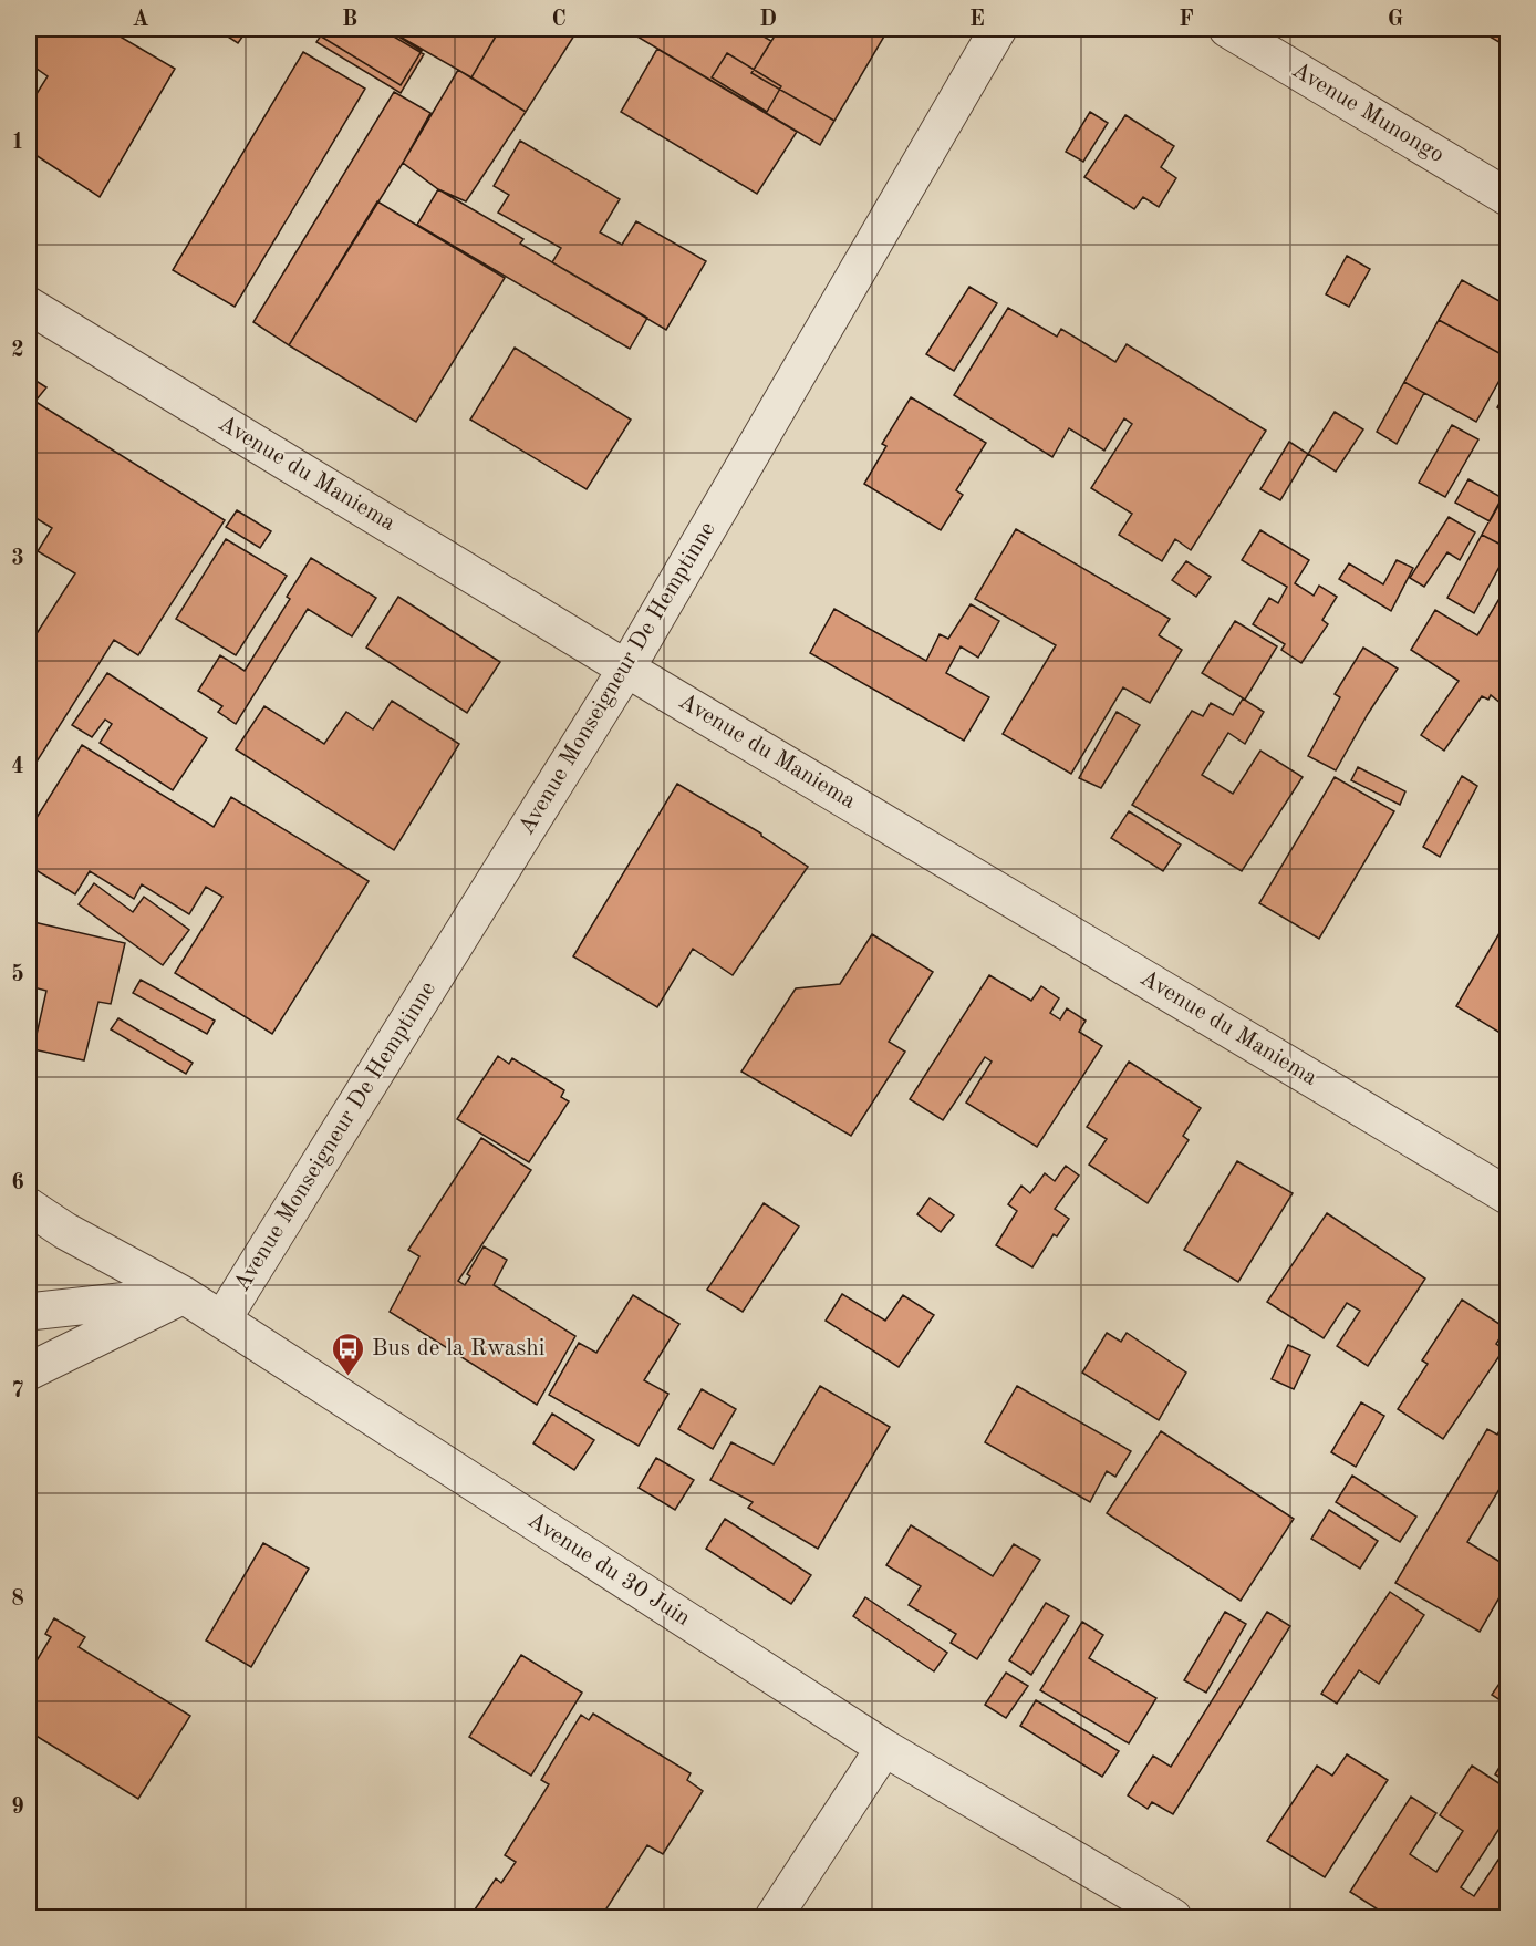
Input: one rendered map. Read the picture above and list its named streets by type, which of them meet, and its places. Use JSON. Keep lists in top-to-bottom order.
{
  "streets": {
    "street": [
      "Avenue Munongo",
      "Avenue du Maniema",
      "Avenue Monseigneur De Hemptinne",
      "Avenue du 30 Juin"
    ]
  },
  "crossings": [
    ["Avenue du Maniema", "Avenue Monseigneur De Hemptinne"],
    ["Avenue Monseigneur De Hemptinne", "Avenue du 30 Juin"]
  ],
  "places": {
    "bus stop": ["Bus de la Rwashi"]
  },
  "grid": {
    "columns": [
      "A",
      "B",
      "C",
      "D",
      "E",
      "F",
      "G"
    ],
    "rows": [
      "1",
      "2",
      "3",
      "4",
      "5",
      "6",
      "7",
      "8",
      "9"
    ]
  }
}
